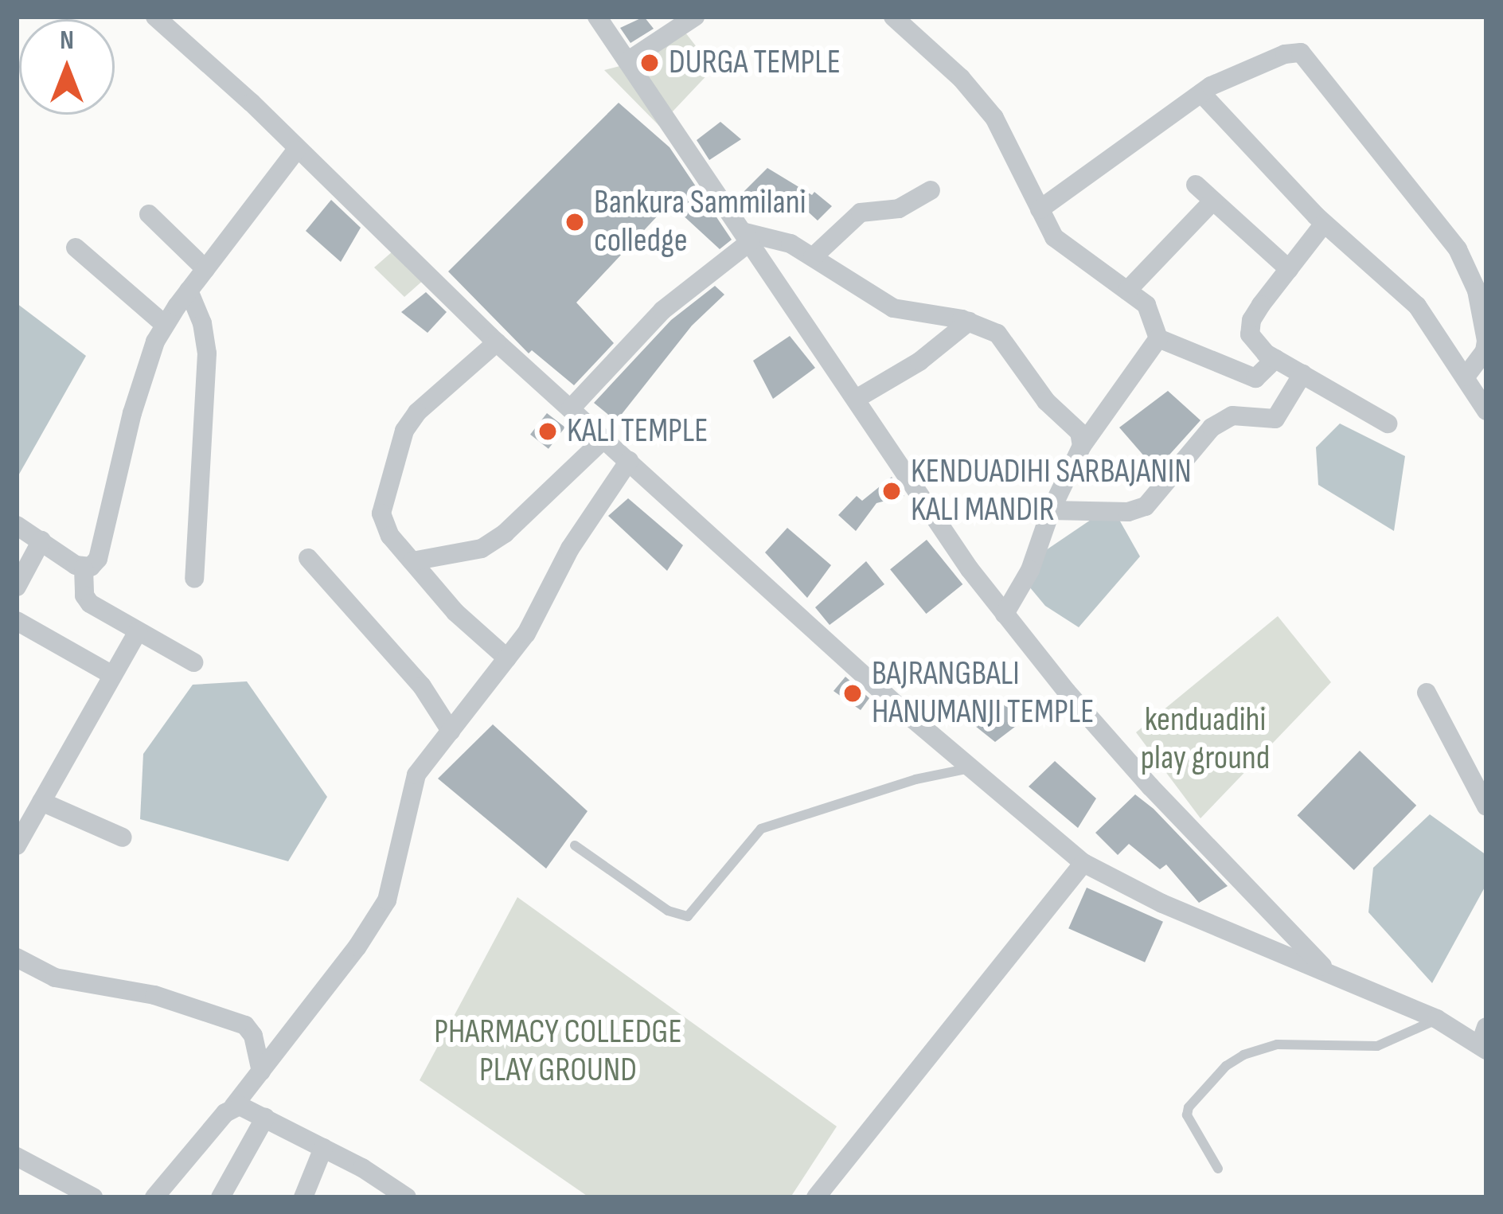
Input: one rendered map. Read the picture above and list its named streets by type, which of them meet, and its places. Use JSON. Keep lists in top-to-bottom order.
{
  "parks": ["kenduadihi play ground", "PHARMACY COLLEDGE PLAY GROUND"],
  "places": [
    "DURGA TEMPLE",
    "Bankura Sammilani colledge",
    "KALI TEMPLE",
    "KENDUADIHI SARBAJANIN KALI MANDIR",
    "BAJRANGBALI HANUMANJI TEMPLE"
  ],
  "north": "top"
}
